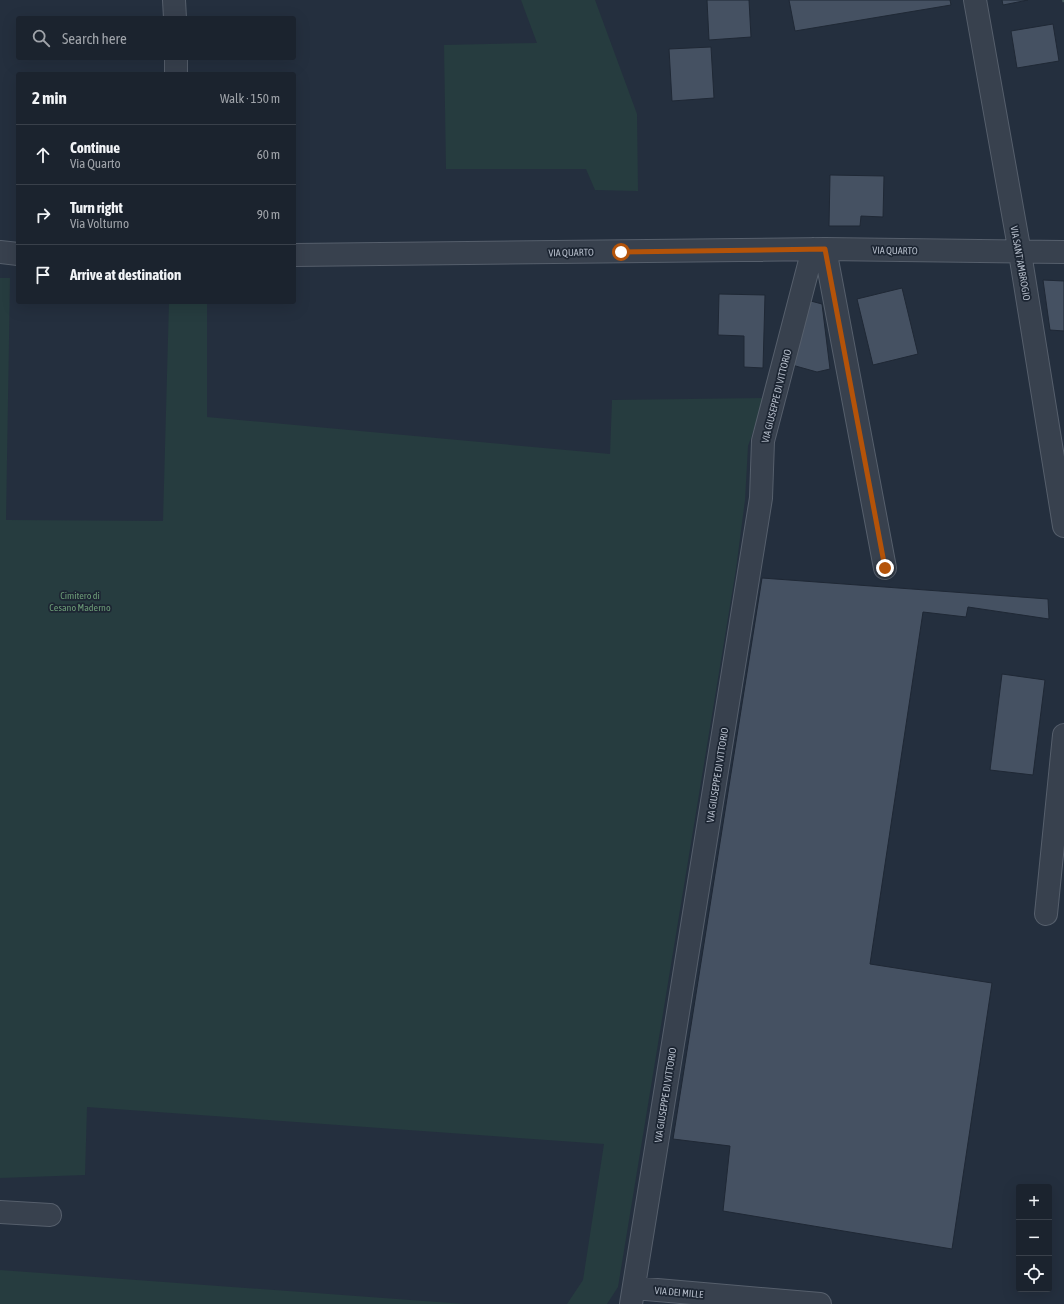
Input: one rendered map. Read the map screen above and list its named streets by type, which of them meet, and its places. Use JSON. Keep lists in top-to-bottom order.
{
  "streets": {
    "street": [
      "VIA QUARTO",
      "VIA SANT'AMBROGIO",
      "VIA GIUSEPPE DI VITTORIO",
      "VIA DEI MILLE"
    ]
  },
  "crossings": [
    ["VIA QUARTO", "VIA SANT'AMBROGIO"],
    ["VIA QUARTO", "VIA GIUSEPPE DI VITTORIO"],
    ["VIA GIUSEPPE DI VITTORIO", "VIA DEI MILLE"]
  ],
  "parks": ["Cimitero di Cesano Maderno"],
  "page": {
    "search": "Search here",
    "heading": ["2 min", "Walk · 150 m"],
    "list": [
      ["Continue", "Via Quarto", "60 m"],
      ["Turn right", "Via Volturno", "90 m"],
      "Arrive at destination"
    ],
    "map_buttons": ["+", "−"]
  }
}
